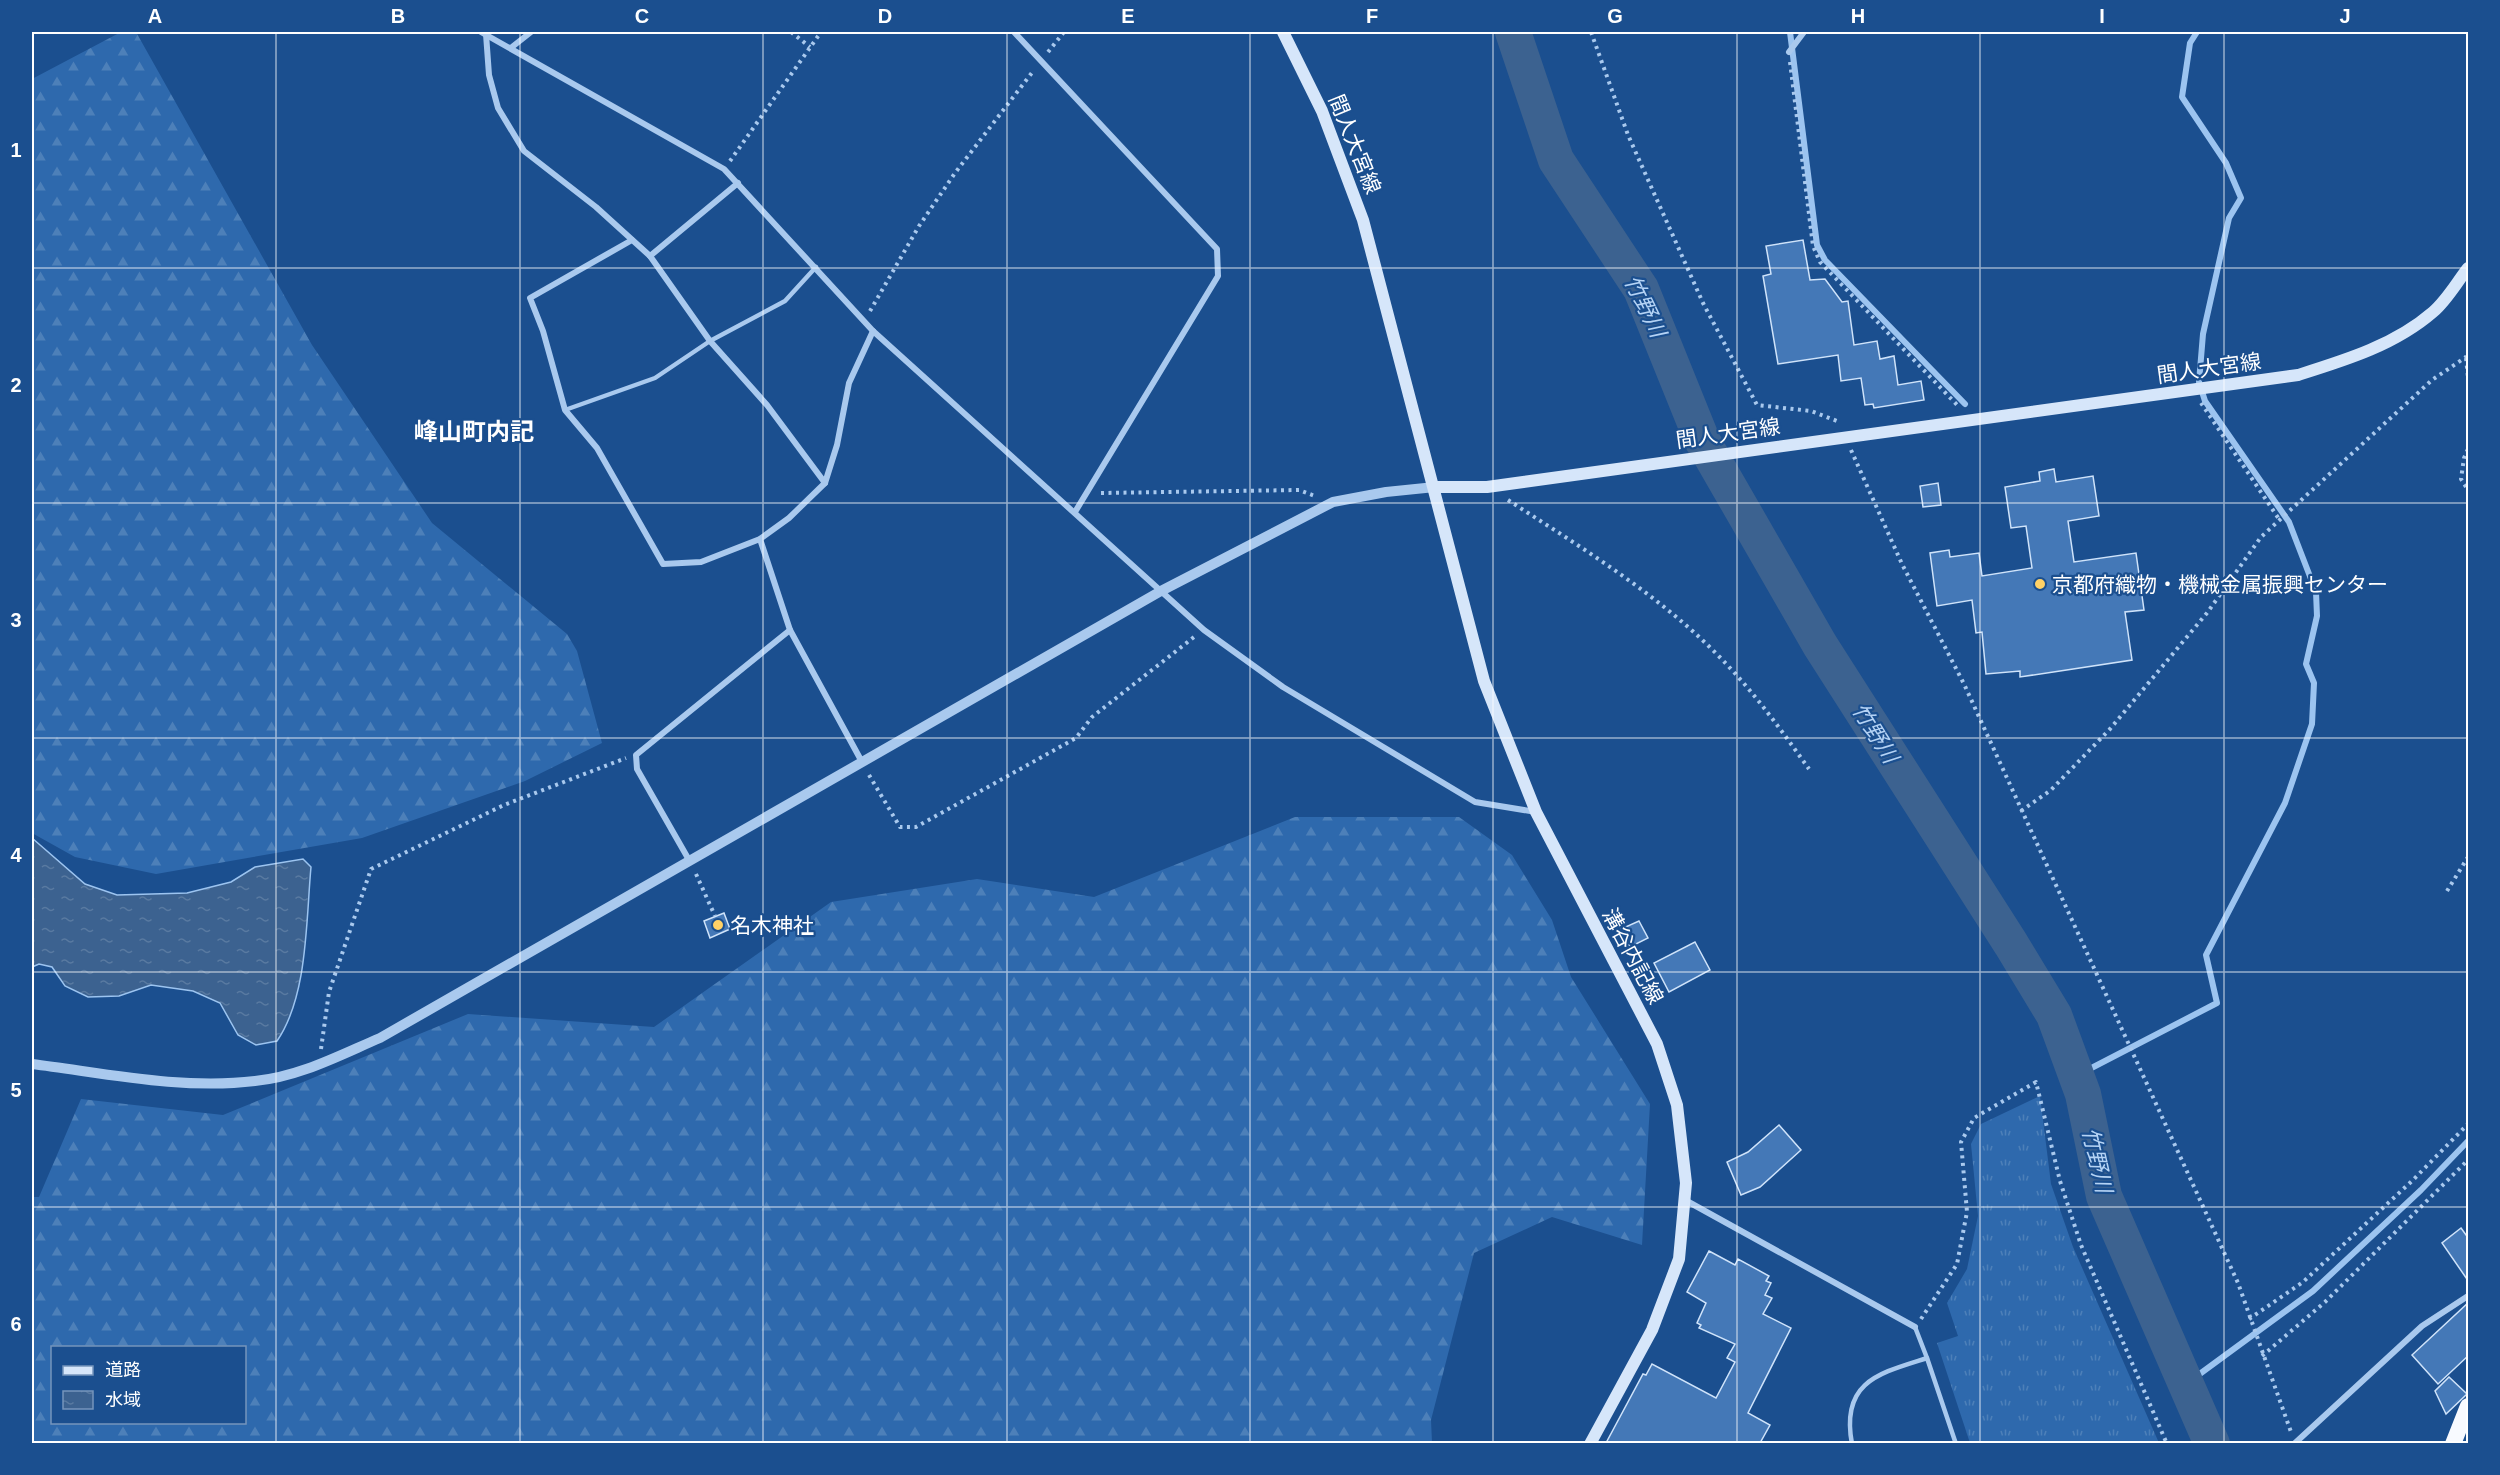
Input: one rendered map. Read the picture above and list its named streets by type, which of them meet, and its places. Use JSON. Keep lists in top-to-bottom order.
{
  "streets": {
    "main road": ["間人大宮線", "溝谷内記線"]
  },
  "crossings": [
    ["間人大宮線", "溝谷内記線"]
  ],
  "districts": ["峰山町内記"],
  "water": ["竹野川"],
  "places": ["京都府織物・機械金属振興センター", "名木神社"],
  "legend": ["道路", "水域"],
  "grid": {
    "columns": [
      "A",
      "B",
      "C",
      "D",
      "E",
      "F",
      "G",
      "H",
      "I",
      "J"
    ],
    "rows": [
      "1",
      "2",
      "3",
      "4",
      "5",
      "6"
    ]
  }
}
